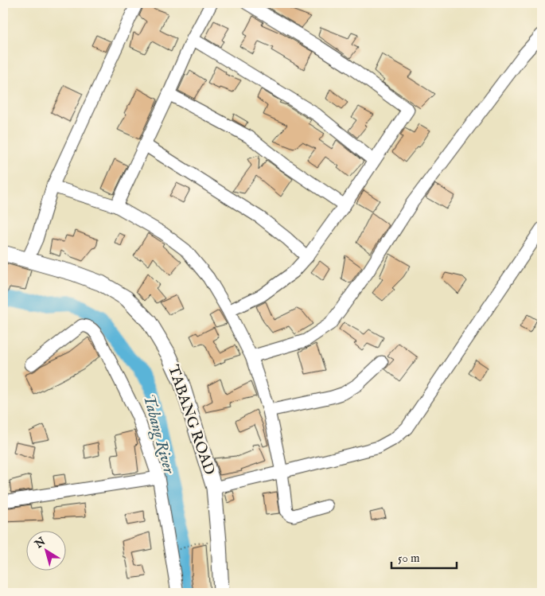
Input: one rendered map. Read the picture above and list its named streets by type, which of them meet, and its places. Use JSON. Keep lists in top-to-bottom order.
{
  "streets": {
    "main road": ["TABANG ROAD"]
  },
  "water": ["Tabang River"],
  "scale_bar": "50 m",
  "north": "top left"
}
